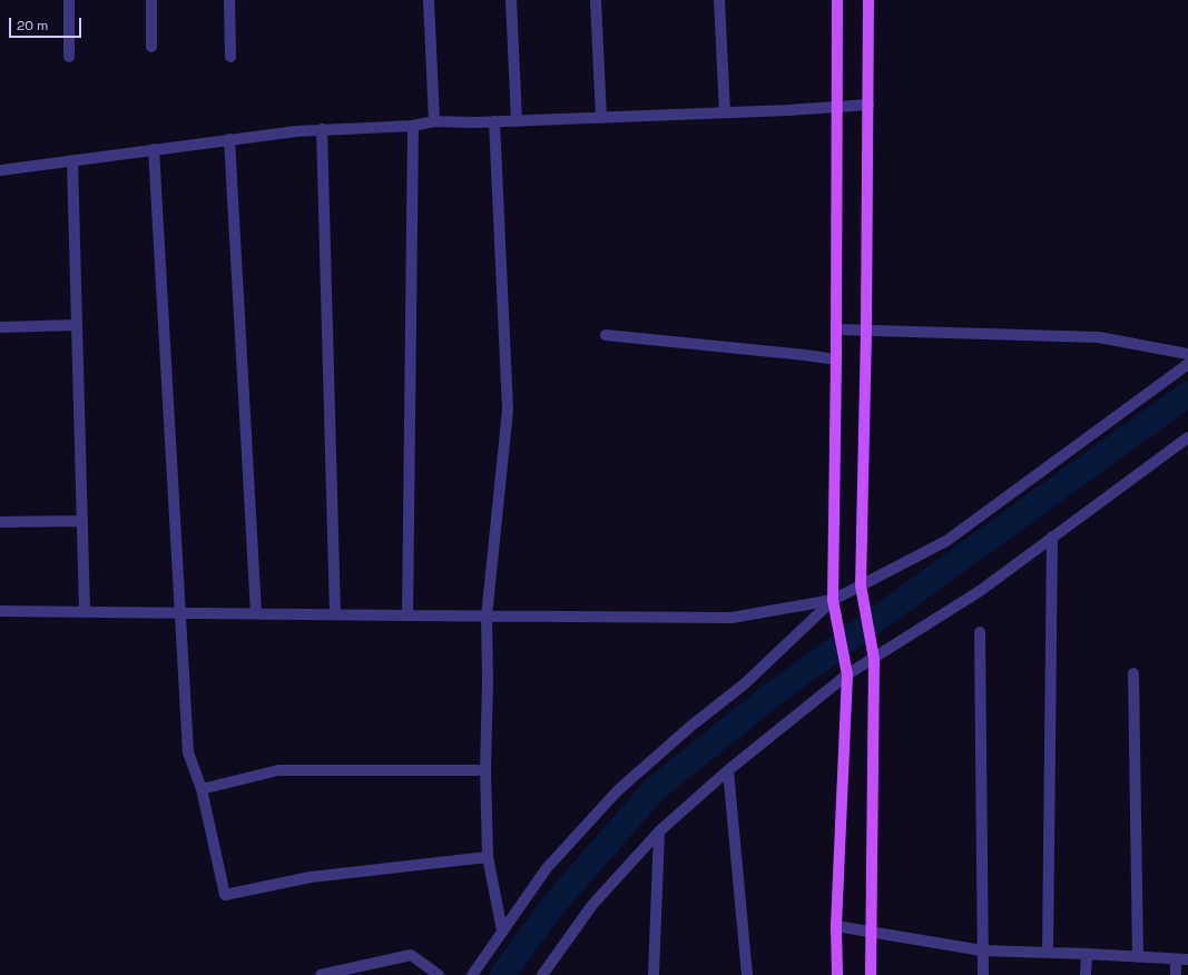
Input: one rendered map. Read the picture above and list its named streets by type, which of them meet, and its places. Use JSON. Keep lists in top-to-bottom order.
{
  "scale_bar": "20 m"
}
